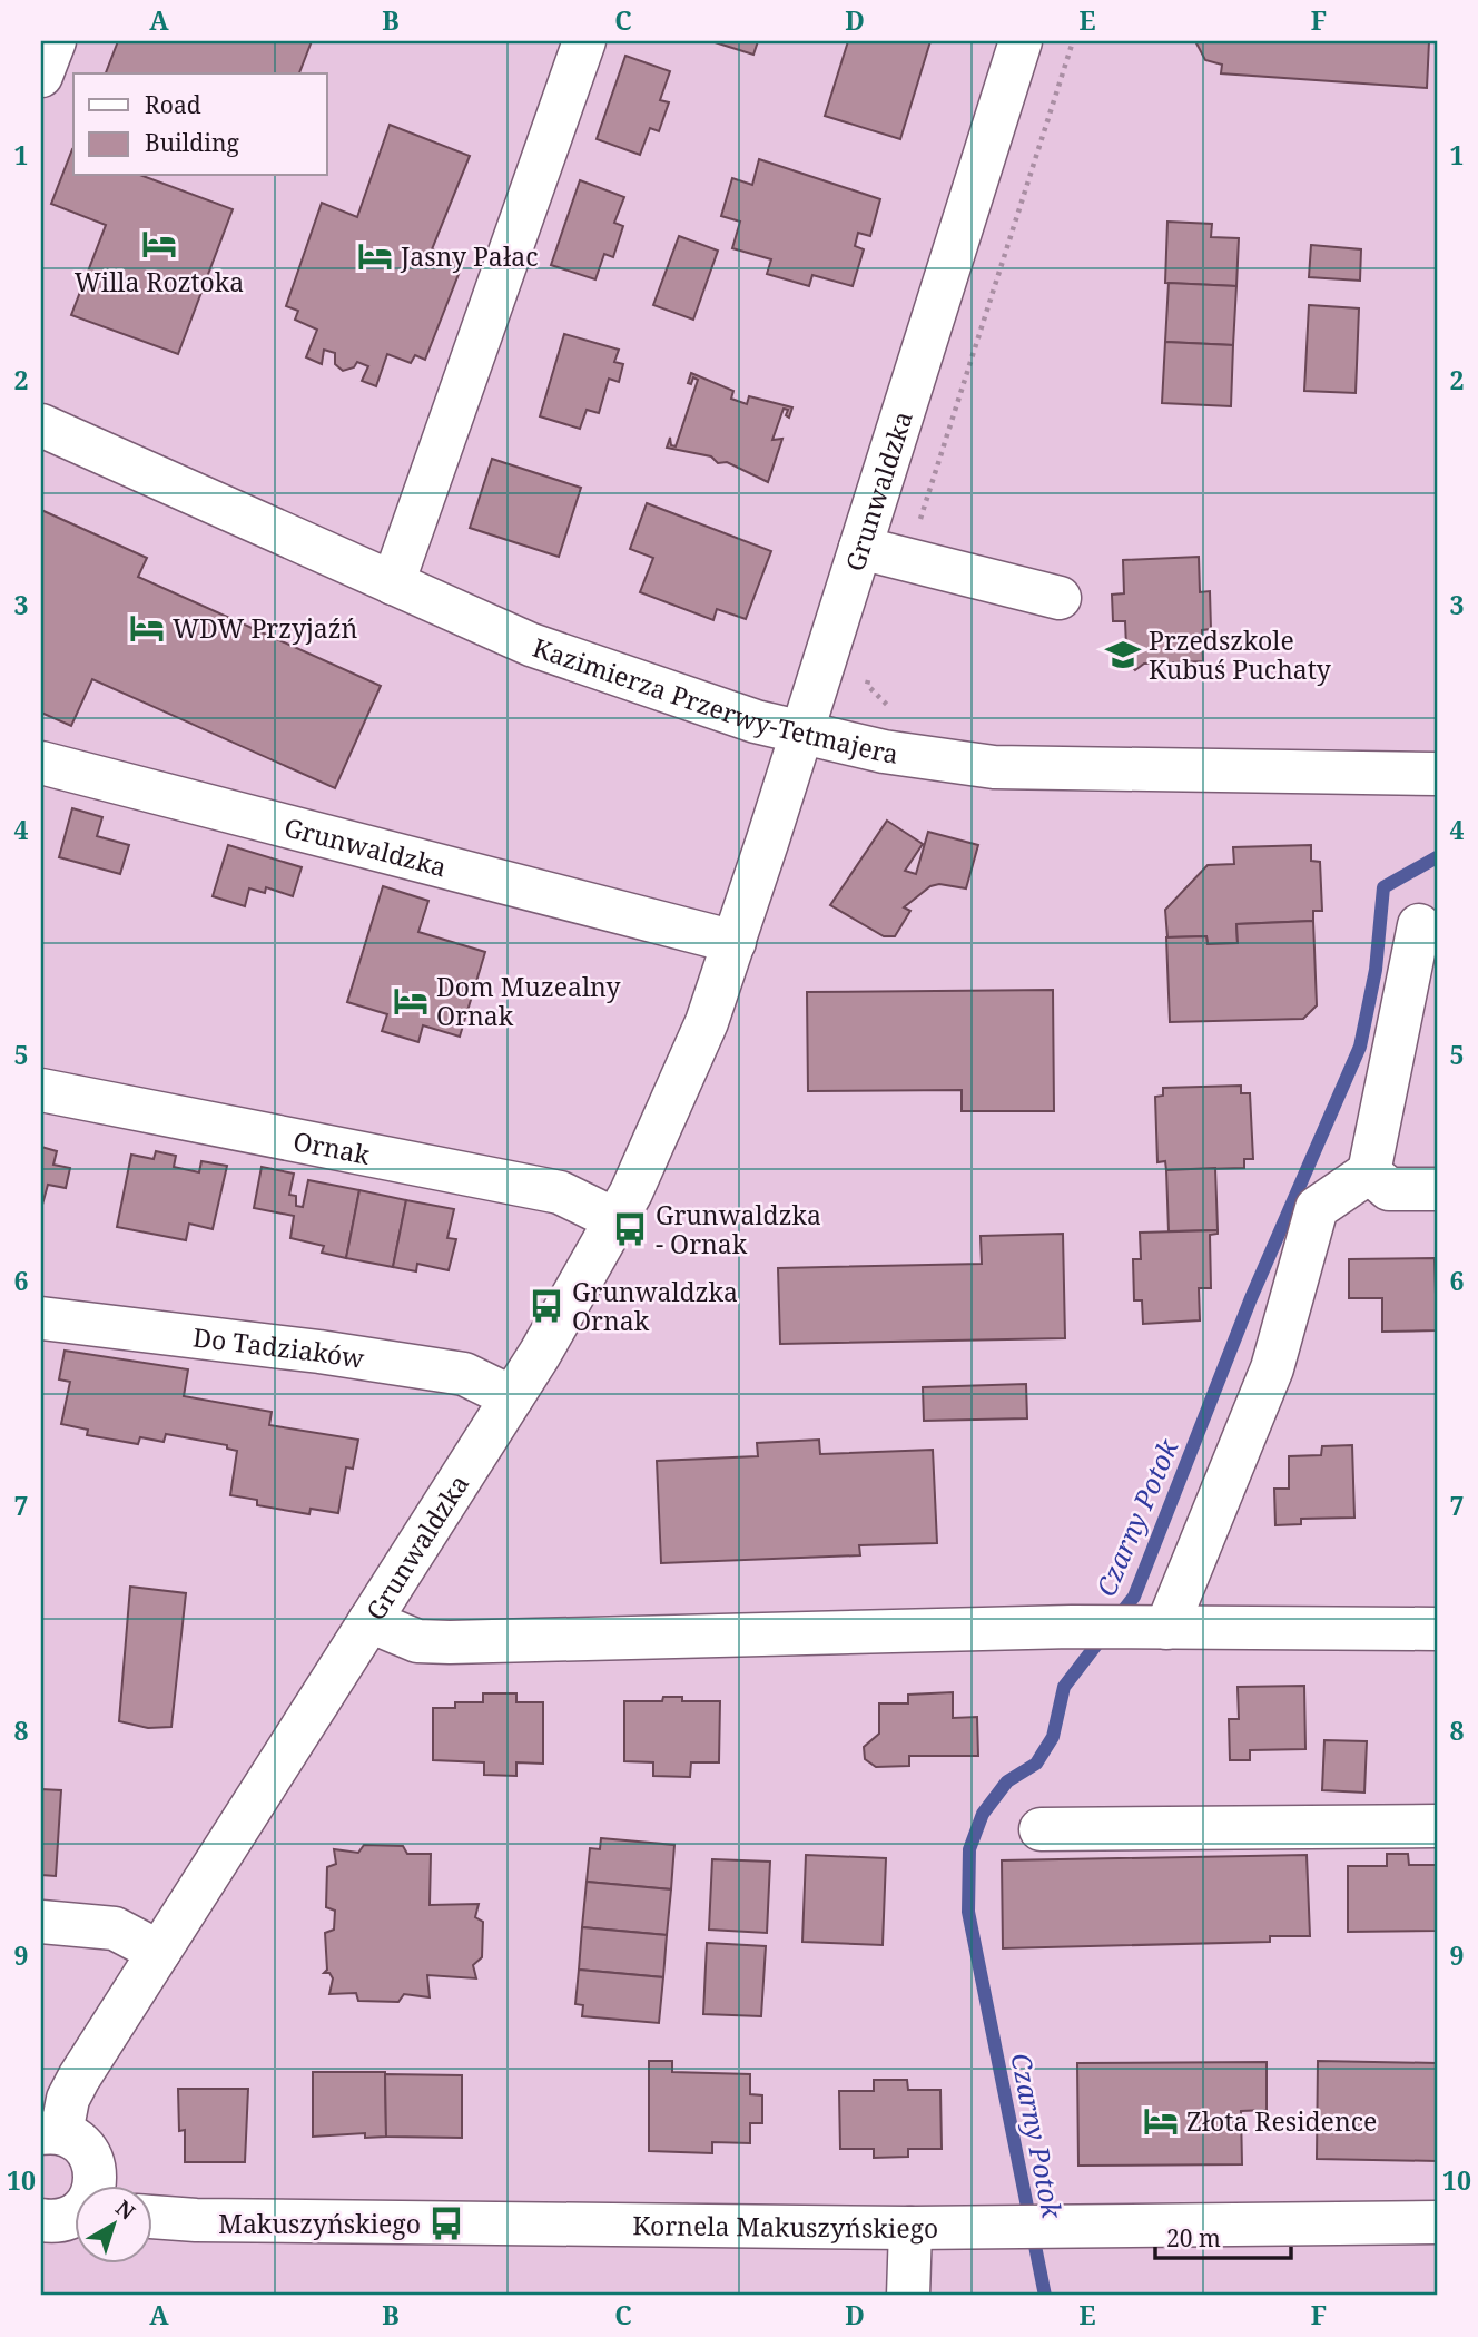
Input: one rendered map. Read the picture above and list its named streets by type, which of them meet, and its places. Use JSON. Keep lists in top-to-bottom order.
{
  "streets": {
    "street": [
      "Grunwaldzka",
      "Kazimierza Przerwy-Tetmajera",
      "Ornak",
      "Do Tadziaków",
      "Kornela Makuszyńskiego"
    ]
  },
  "crossings": [
    ["Grunwaldzka", "Kazimierza Przerwy-Tetmajera"],
    ["Grunwaldzka", "Ornak"],
    ["Grunwaldzka", "Do Tadziaków"]
  ],
  "water": ["Czarny Potok"],
  "places": {
    "hotel": [
      "Willa Roztoka",
      "Jasny Pałac",
      "WDW Przyjaźń",
      "Dom Muzealny Ornak",
      "Złota Residence"
    ],
    "school or university": ["Przedszkole Kubuś Puchaty"],
    "bus stop": ["Grunwaldzka - Ornak", "Grunwaldzka Ornak", "Makuszyńskiego"]
  },
  "legend": ["Road", "Building"],
  "scale_bar": "20 m",
  "north": "top right",
  "grid": {
    "columns": [
      "A",
      "B",
      "C",
      "D",
      "E",
      "F"
    ],
    "rows": [
      "1",
      "2",
      "3",
      "4",
      "5",
      "6",
      "7",
      "8",
      "9",
      "10"
    ]
  }
}
